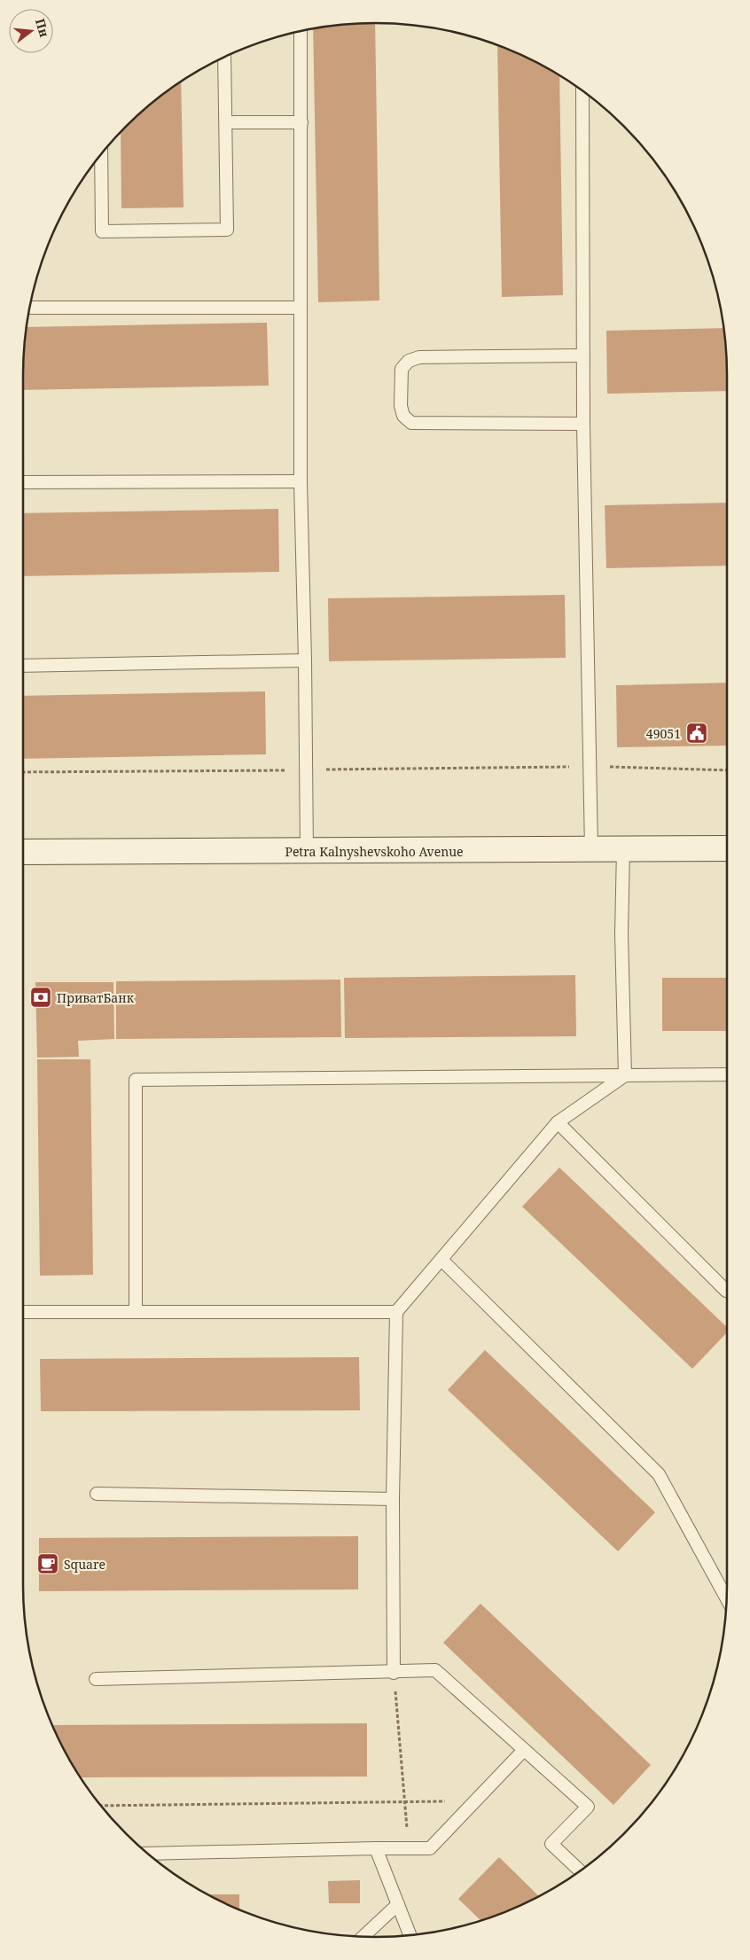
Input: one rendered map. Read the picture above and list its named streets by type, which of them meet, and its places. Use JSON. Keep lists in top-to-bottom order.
{
  "streets": {
    "street": ["Petra Kalnyshevskoho Avenue"]
  },
  "places": {
    "public building": ["49051"],
    "bank": ["ПриватБанк"],
    "cafe": ["Square"]
  },
  "north": "right"
}
